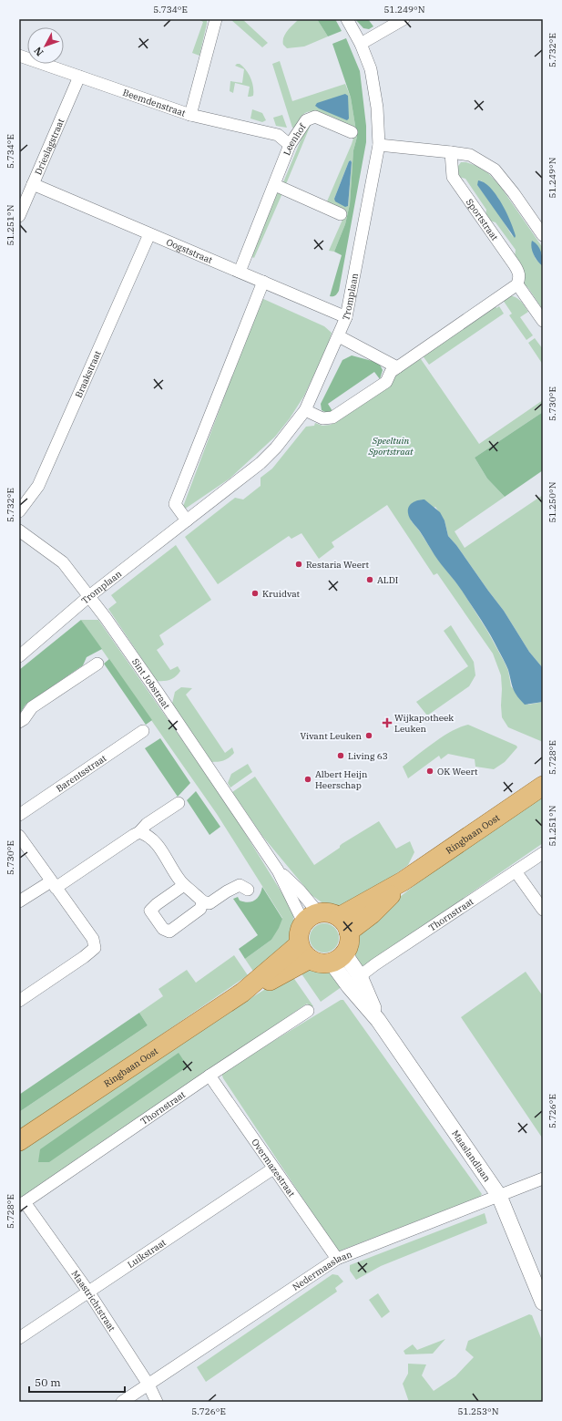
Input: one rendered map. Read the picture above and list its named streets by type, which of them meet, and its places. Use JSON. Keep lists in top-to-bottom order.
{
  "streets": {
    "main road": ["Ringbaan Oost"],
    "street": [
      "Beemdenstraat",
      "Leenhof",
      "Drieslagstraat",
      "Sportstraat",
      "Oogststraat",
      "Tromplaan",
      "Braakstraat",
      "Sint Jobstraat",
      "Barentsstraat",
      "Thornstraat",
      "Maaslandlaan",
      "Overmazestraat",
      "Luikstraat",
      "Nedermaaslaan",
      "Maastrichtstraat"
    ]
  },
  "crossings": [
    ["Beemdenstraat", "Leenhof"],
    ["Beemdenstraat", "Drieslagstraat"],
    ["Leenhof", "Oogststraat"],
    ["Drieslagstraat", "Oogststraat"],
    ["Oogststraat", "Tromplaan"],
    ["Oogststraat", "Braakstraat"],
    ["Tromplaan", "Sint Jobstraat"],
    ["Sint Jobstraat", "Ringbaan Oost"],
    ["Sint Jobstraat", "Maaslandlaan"],
    ["Ringbaan Oost", "Maaslandlaan"],
    ["Thornstraat", "Maaslandlaan"],
    ["Thornstraat", "Overmazestraat"],
    ["Thornstraat", "Maastrichtstraat"],
    ["Maaslandlaan", "Nedermaaslaan"],
    ["Overmazestraat", "Luikstraat"],
    ["Overmazestraat", "Nedermaaslaan"],
    ["Luikstraat", "Maastrichtstraat"],
    ["Nedermaaslaan", "Maastrichtstraat"]
  ],
  "parks": ["Speeltuin Sportstraat"],
  "places": {
    "other": [
      "Restaria Weert",
      "ALDI",
      "Kruidvat",
      "Vivant Leuken",
      "Living 63",
      "OK Weert",
      "Albert Heijn Heerschap"
    ],
    "health": ["Wijkapotheek Leuken"]
  },
  "scale_bar": "50 m",
  "north": "bottom left",
  "coordinates": [
    "5.734°E",
    "51.249°N",
    "5.732°E",
    "51.251°N",
    "5.730°E",
    "51.250°N",
    "5.728°E",
    "5.726°E",
    "51.253°N"
  ]
}
